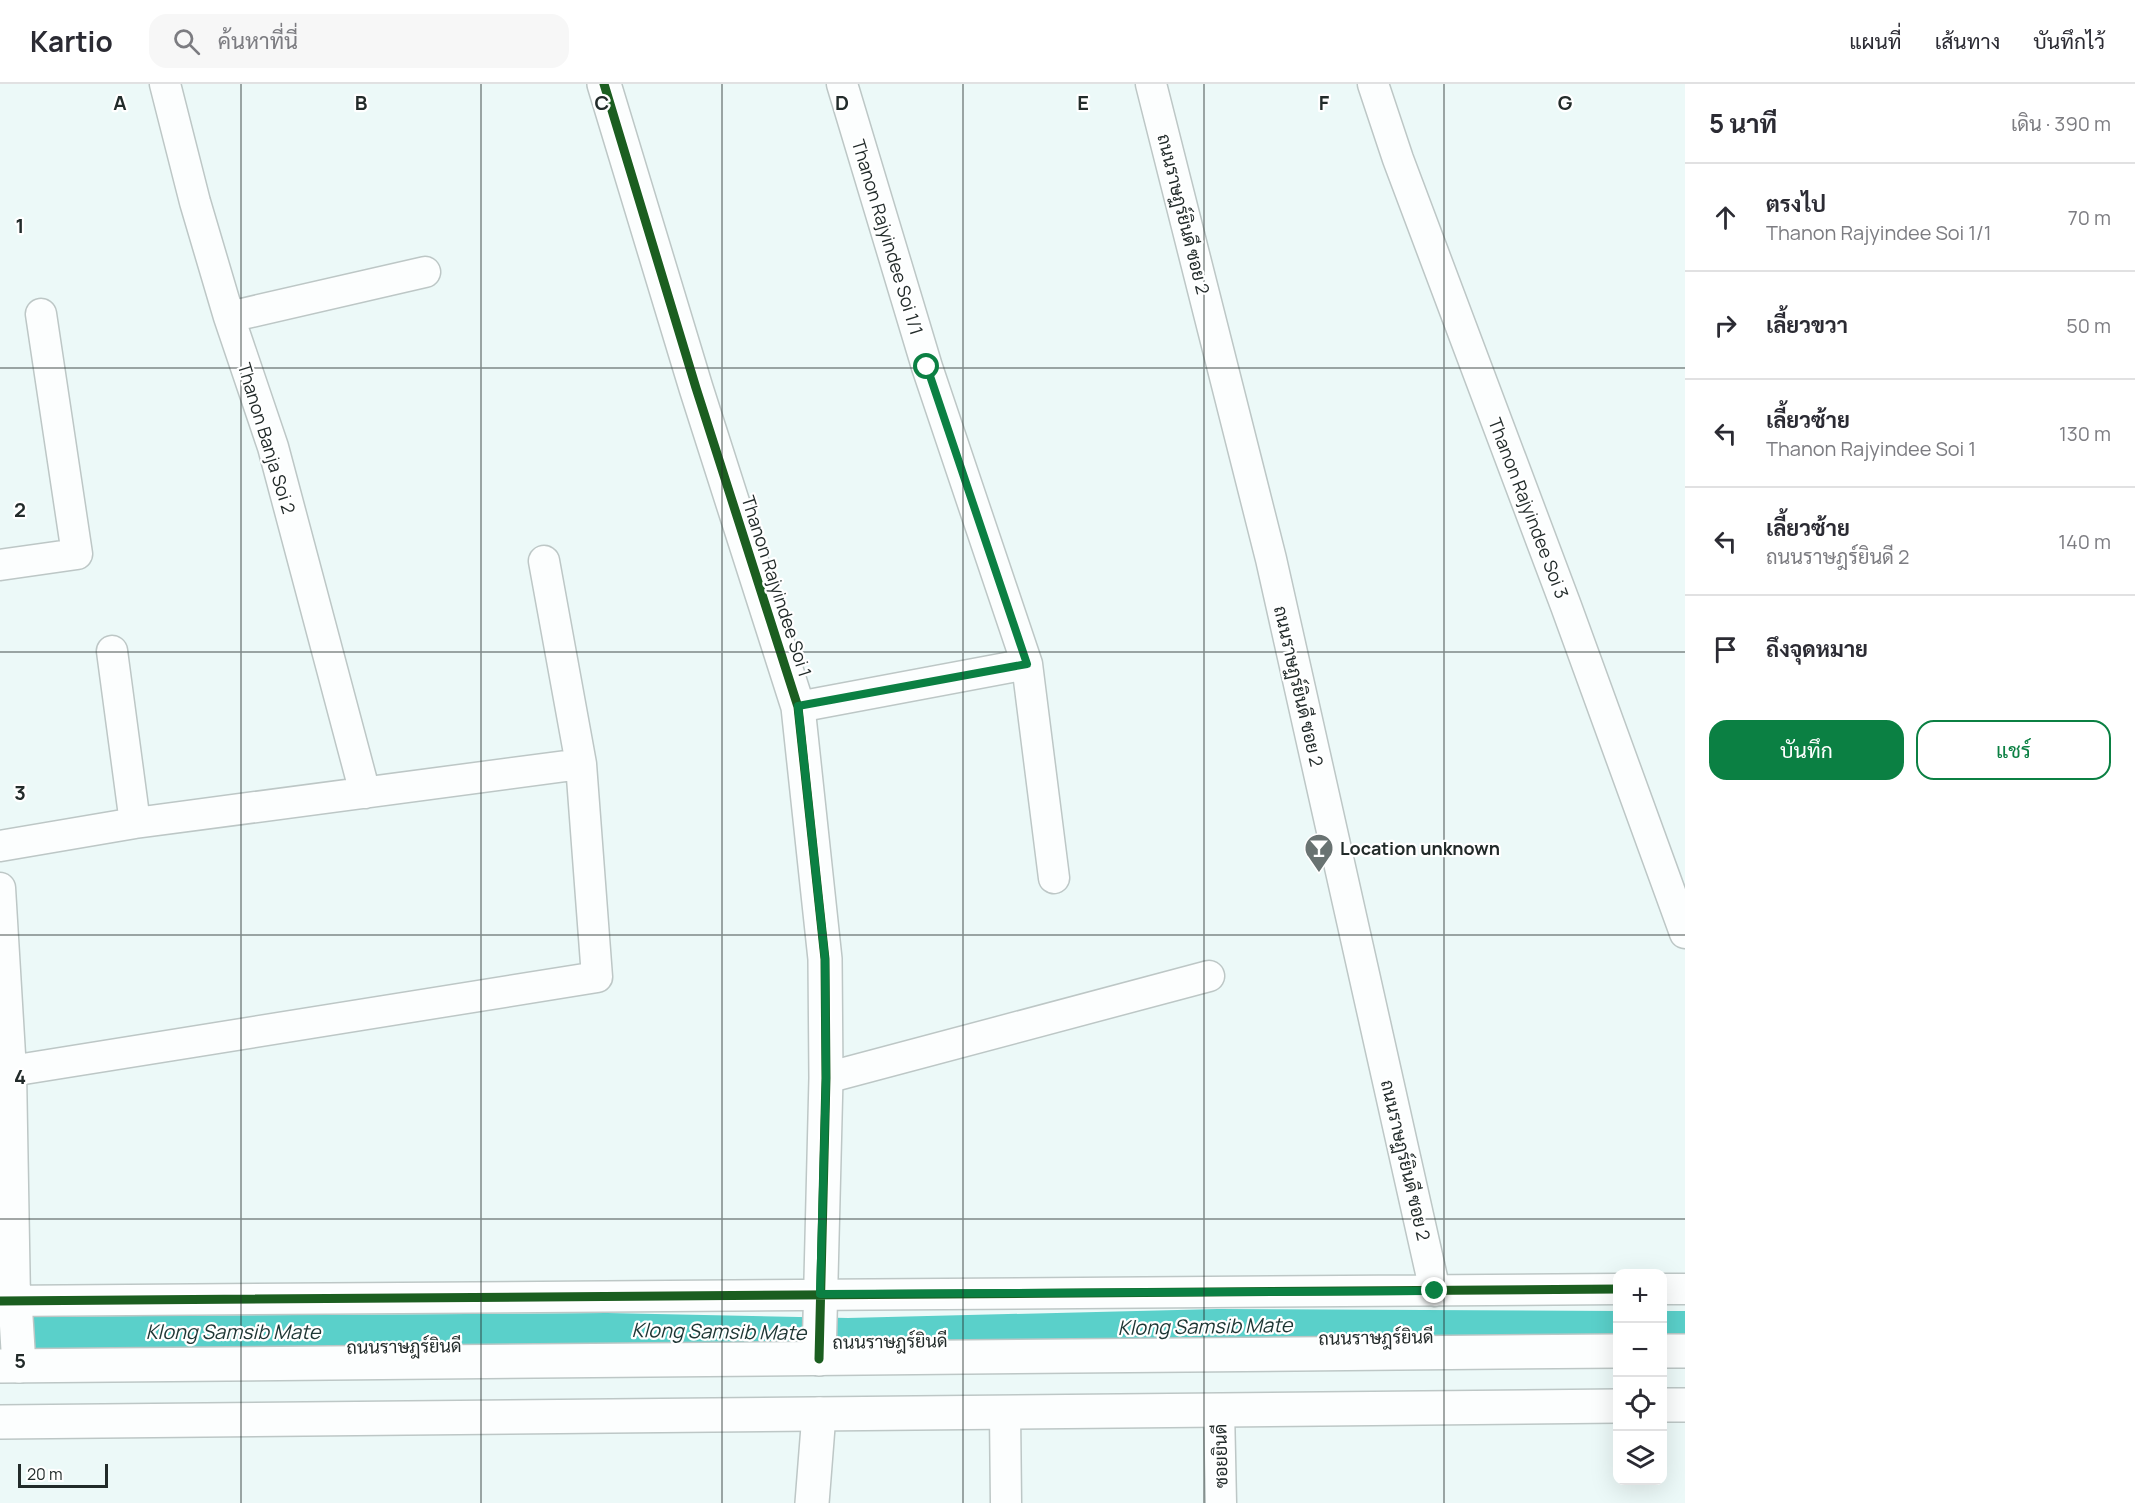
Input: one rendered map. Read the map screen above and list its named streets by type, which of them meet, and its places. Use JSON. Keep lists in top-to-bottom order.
{
  "streets": {
    "main road": ["Thanon Rajyindee Soi 1", "ถนนราษฎร์ยินดี"],
    "street": [
      "ถนนราษฏร์ยินดี ซอย 2",
      "Thanon Rajyindee Soi 1/1",
      "Thanon Banja Soi 2",
      "Thanon Rajyindee Soi 3",
      "ซอยยินดี"
    ]
  },
  "crossings": [
    ["Thanon Rajyindee Soi 1", "ถนนราษฎร์ยินดี"]
  ],
  "water": ["Klong Samsib Mate"],
  "places": {
    "bar": ["Location unknown"]
  },
  "scale_bar": "20 m",
  "page": {
    "header": "Kartio",
    "search": "ค้นหาที่นี่",
    "nav": ["แผนที่", "เส้นทาง", "บันทึกไว้"],
    "heading": ["5 นาที", "เดิน · 390 m"],
    "list": [
      ["ตรงไป", "Thanon Rajyindee Soi 1/1", "70 m"],
      ["เลี้ยวขวา", "50 m"],
      ["เลี้ยวซ้าย", "Thanon Rajyindee Soi 1", "130 m"],
      ["เลี้ยวซ้าย", "ถนนราษฎร์ยินดี 2", "140 m"],
      "ถึงจุดหมาย"
    ],
    "buttons": ["บันทึก", "แชร์"],
    "map_buttons": ["+", "−"],
    "scale": "20 m"
  },
  "grid": {
    "columns": [
      "A",
      "B",
      "C",
      "D",
      "E",
      "F",
      "G"
    ],
    "rows": [
      "1",
      "2",
      "3",
      "4",
      "5"
    ]
  }
}
